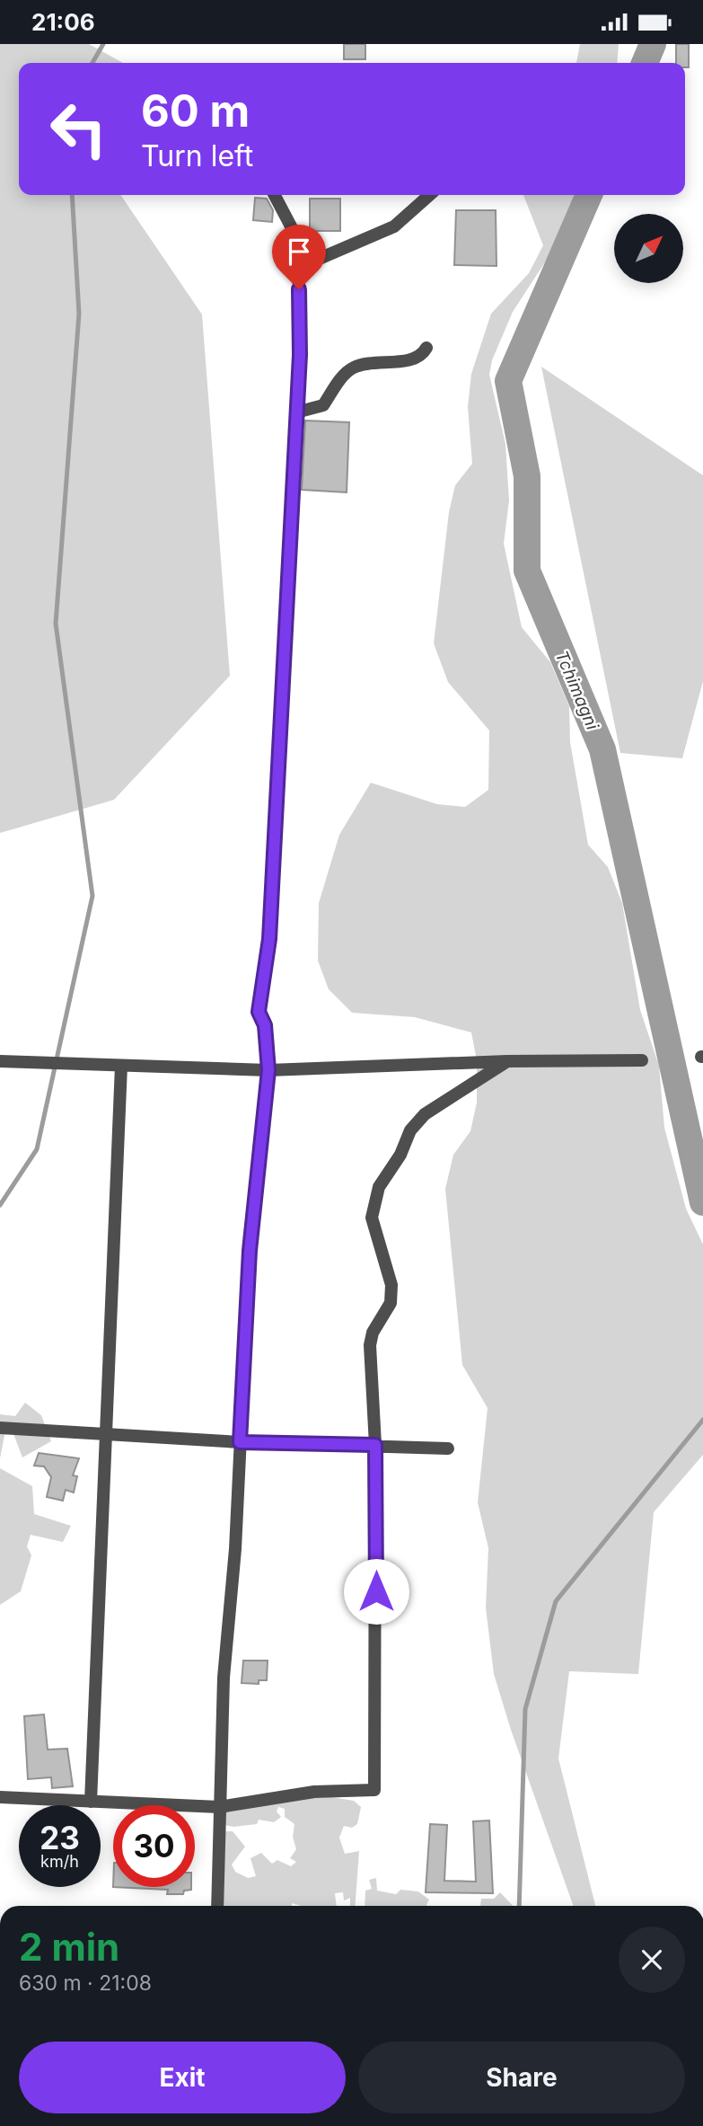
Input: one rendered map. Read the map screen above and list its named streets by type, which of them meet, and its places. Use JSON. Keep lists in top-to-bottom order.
{
  "water": ["Tchimagni"],
  "north": "top right",
  "page": {
    "status": "21:06",
    "turn": ["60 m", "Turn left"],
    "speed": "23 km/h",
    "limit": "30",
    "heading": ["2 min", "630 m · 21:08"],
    "buttons": ["Exit", "Share"]
  }
}
